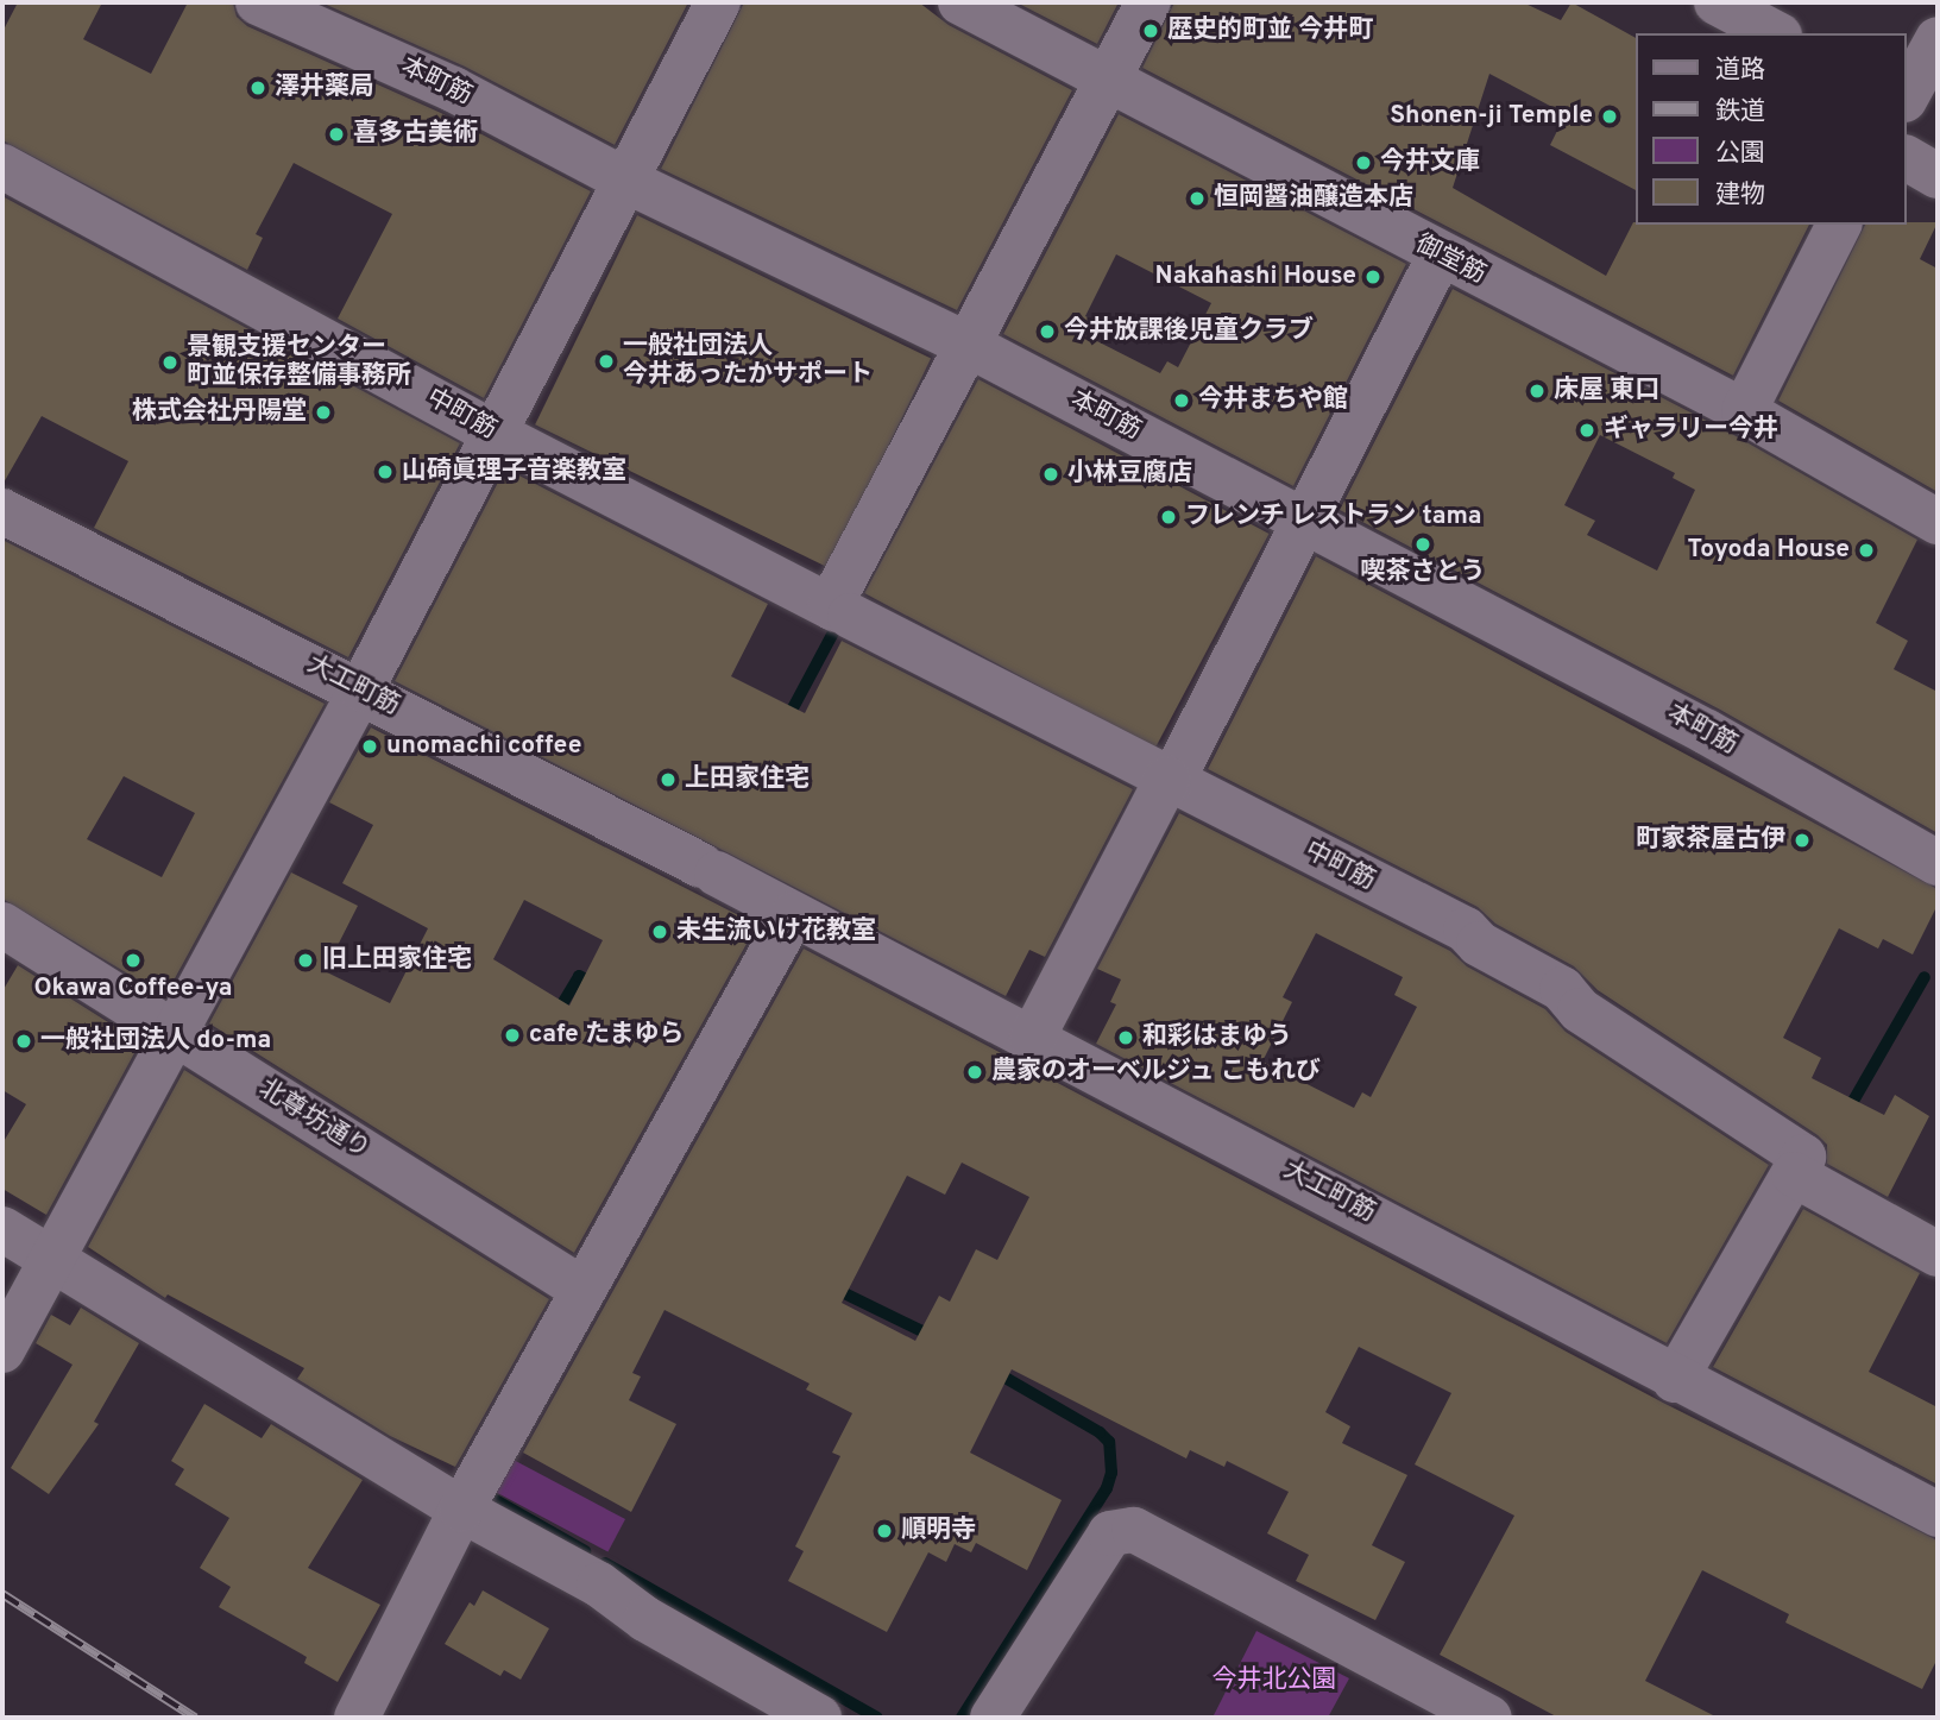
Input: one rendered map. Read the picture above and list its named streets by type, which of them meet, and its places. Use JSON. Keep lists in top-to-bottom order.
{
  "streets": {
    "street": [
      "本町筋",
      "御堂筋",
      "中町筋",
      "大工町筋",
      "北尊坊通り"
    ]
  },
  "parks": ["今井北公園"],
  "places": [
    "歴史的町並 今井町",
    "澤井薬局",
    "Shonen-ji Temple",
    "喜多古美術",
    "今井文庫",
    "恒岡醤油醸造本店",
    "Nakahashi House",
    "今井放課後児童クラブ",
    "一般社団法人 今井あったかサポート",
    "景観支援センター 町並保存整備事務所",
    "床屋 東口",
    "今井まちや館",
    "株式会社丹陽堂",
    "ギャラリー今井",
    "山碕眞理子音楽教室",
    "小林豆腐店",
    "フレンチ レストラン tama",
    "喫茶さとう",
    "Toyoda House",
    "unomachi coffee",
    "上田家住宅",
    "町家茶屋古伊",
    "未生流いけ花教室",
    "Okawa Coffee-ya",
    "旧上田家住宅",
    "cafe たまゆら",
    "和彩はまゆう",
    "一般社団法人 do-ma",
    "農家のオーベルジュ こもれび",
    "順明寺"
  ],
  "legend": [
    "道路",
    "鉄道",
    "公園",
    "建物"
  ]
}
